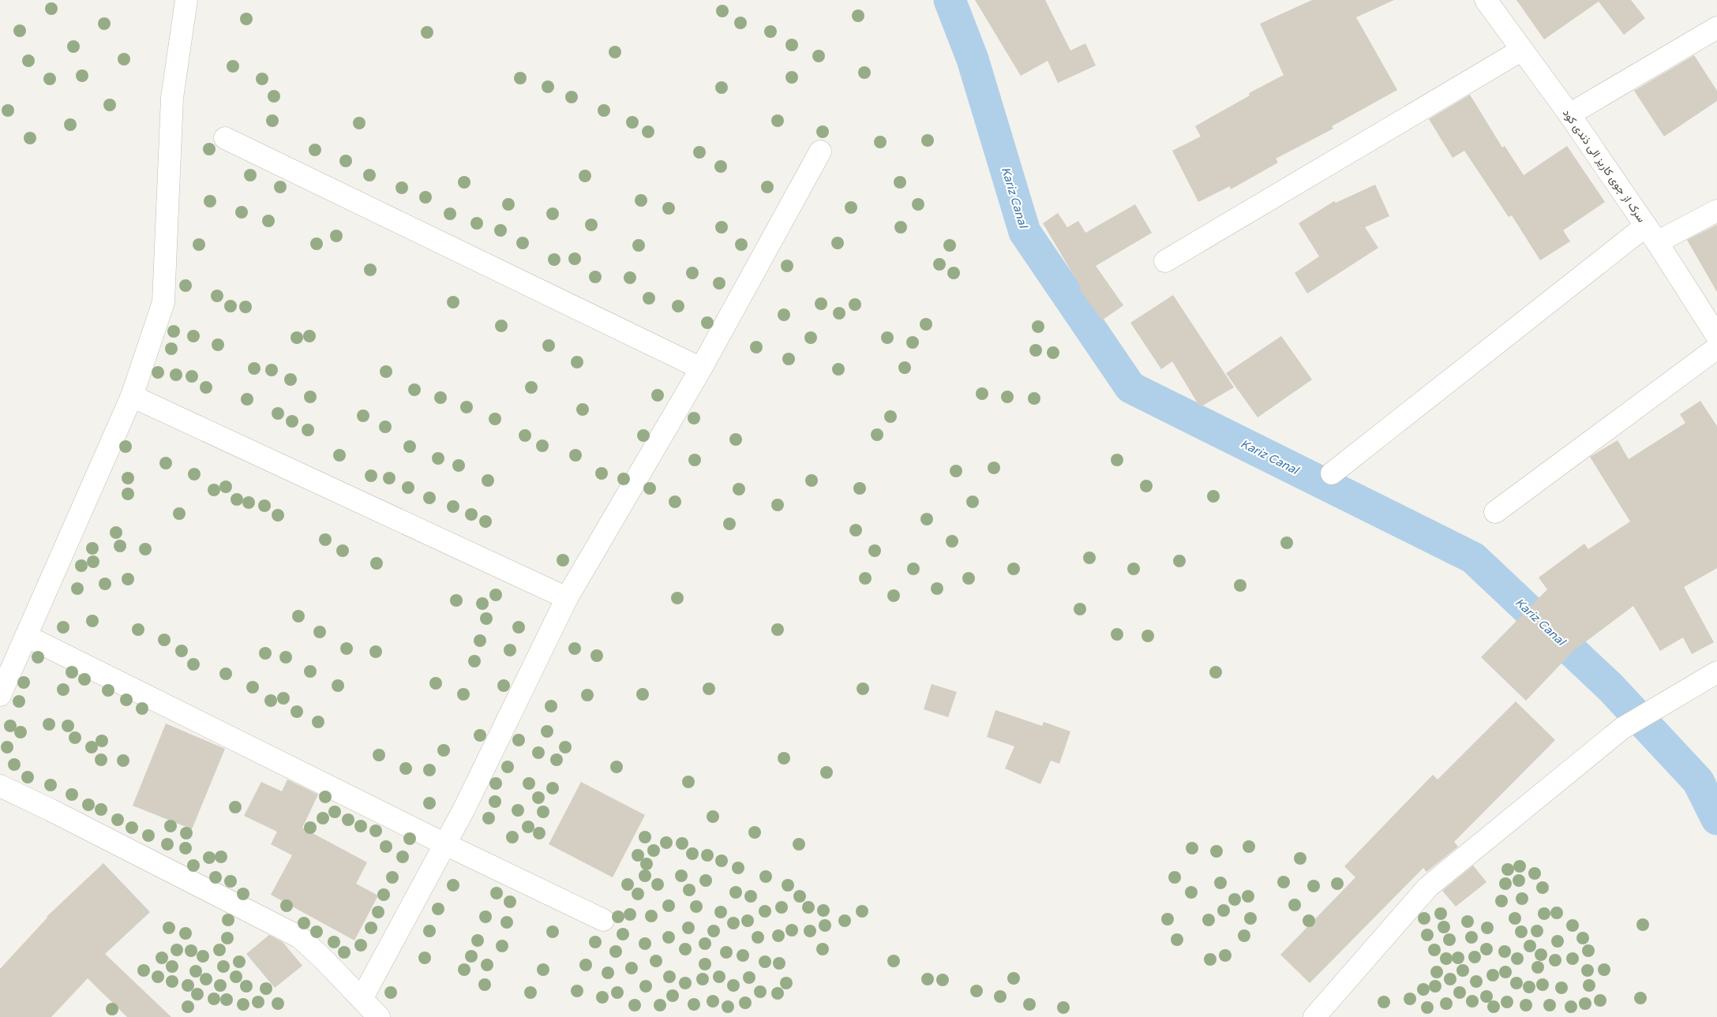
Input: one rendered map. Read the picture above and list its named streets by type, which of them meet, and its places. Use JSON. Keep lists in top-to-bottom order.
{
  "streets": {
    "street": ["سرک از جوی کاریز الی ذندی کود"]
  },
  "water": ["Kariz Canal"]
}
